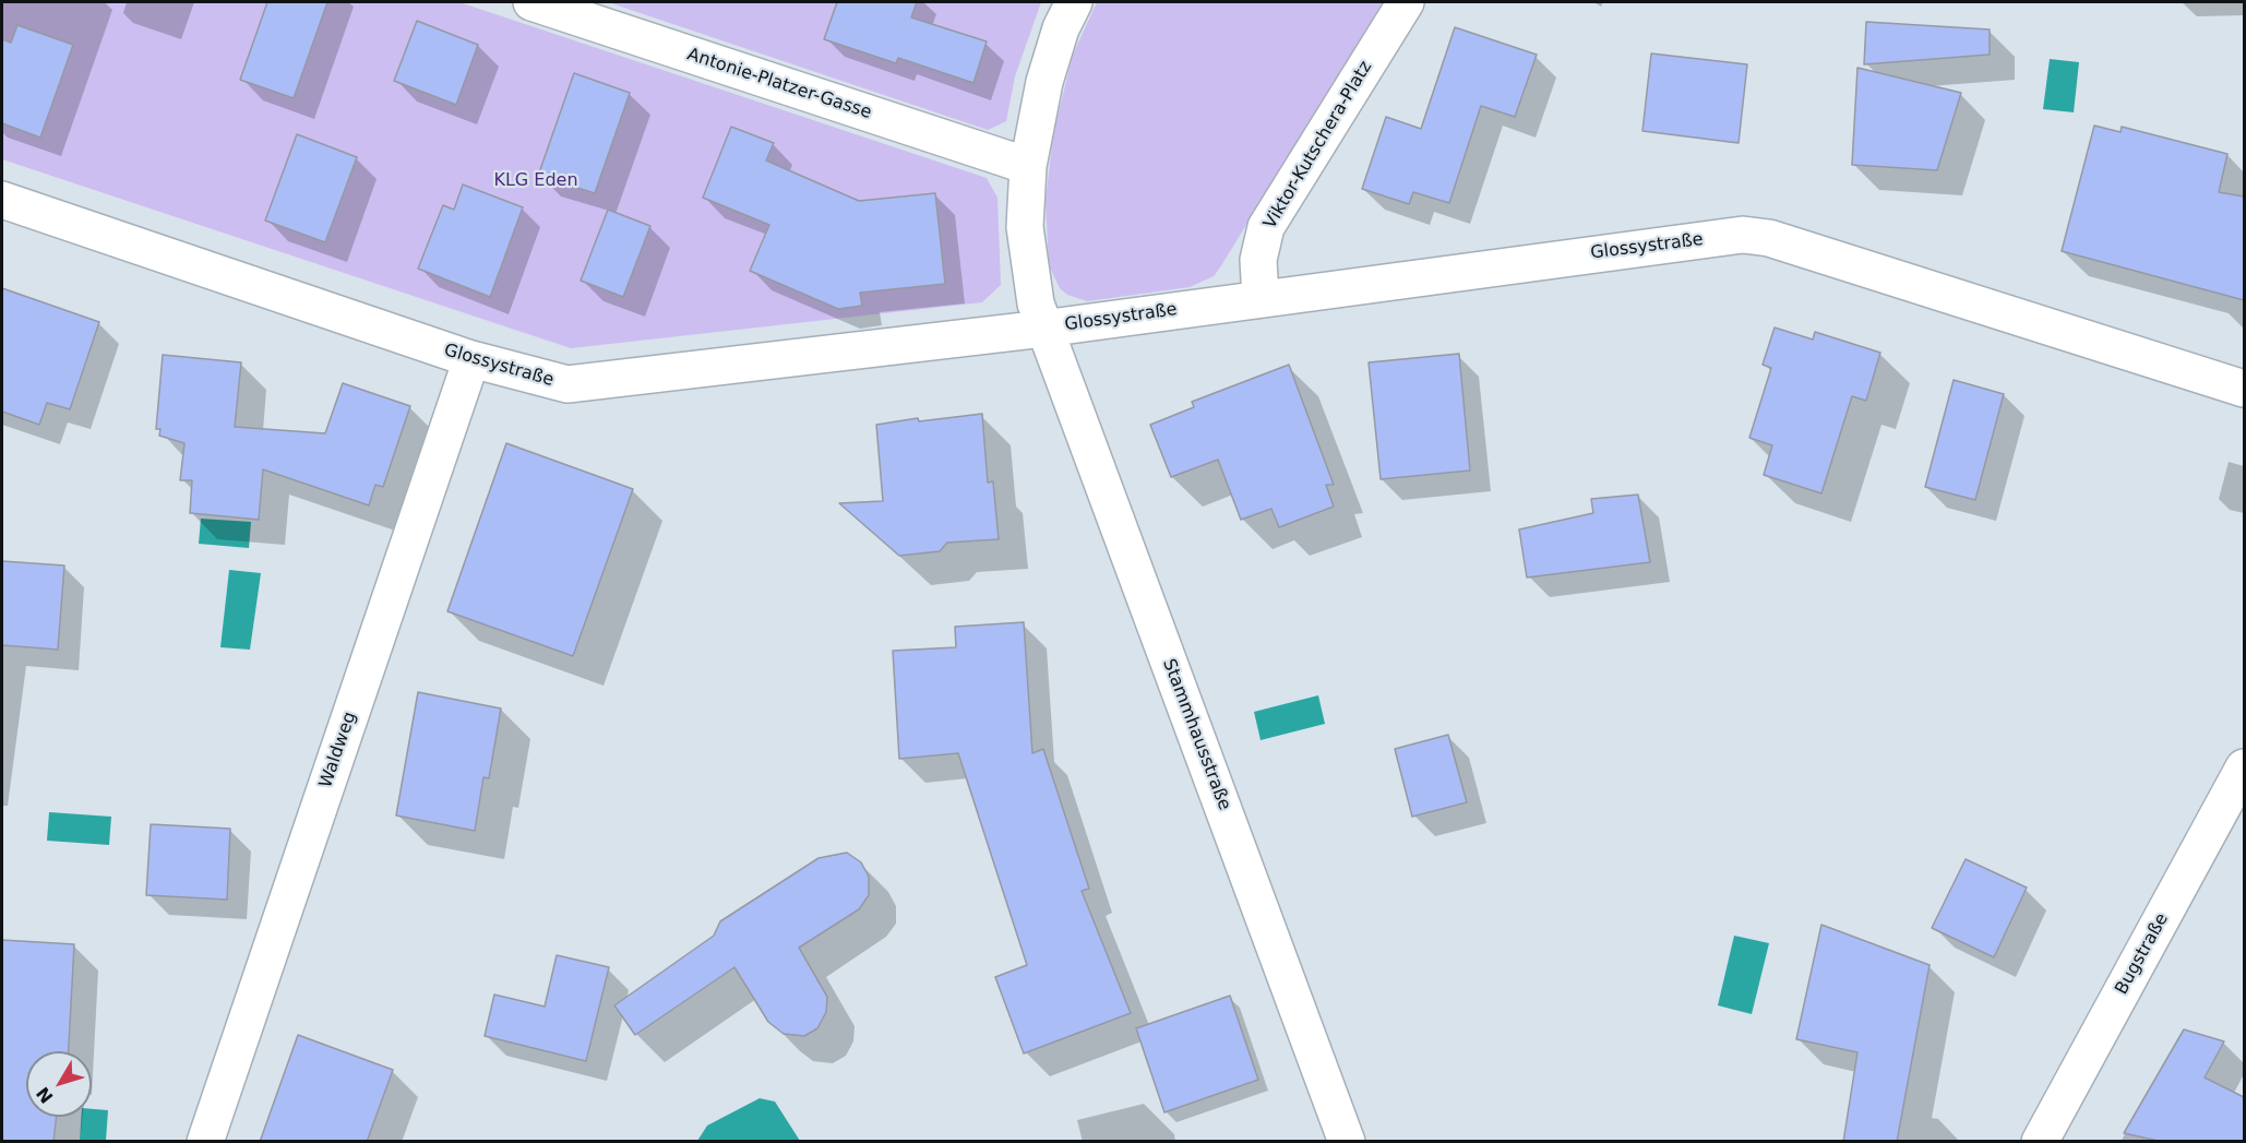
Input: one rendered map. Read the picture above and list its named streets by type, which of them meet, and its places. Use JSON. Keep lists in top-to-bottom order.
{
  "streets": {
    "street": [
      "Antonie-Platzer-Gasse",
      "Viktor-Kutschera-Platz",
      "Glossystraße",
      "Stammhausstraße",
      "Waldweg",
      "Bugstraße"
    ]
  },
  "crossings": [
    ["Viktor-Kutschera-Platz", "Glossystraße"],
    ["Glossystraße", "Stammhausstraße"],
    ["Glossystraße", "Waldweg"]
  ],
  "parks": ["KLG Eden"],
  "north": "bottom left"
}
